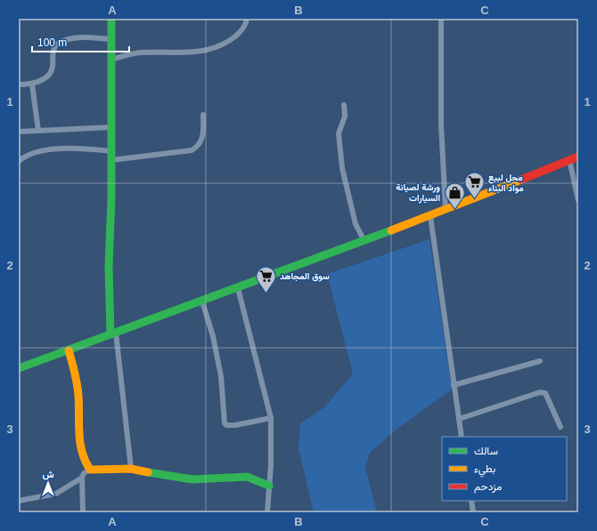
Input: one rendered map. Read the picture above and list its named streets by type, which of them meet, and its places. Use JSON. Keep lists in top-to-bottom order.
{
  "places": {
    "supermarket": ["محل لبيع مواد البناء", "سوق المجاهد"],
    "shop": ["ورشة لصيانة السيارات"]
  },
  "legend": ["سالك", "بطيء", "مزدحم"],
  "scale_bar": "100 m",
  "north": "top",
  "grid": {
    "columns": ["A", "B", "C"],
    "rows": ["1", "2", "3"]
  }
}
